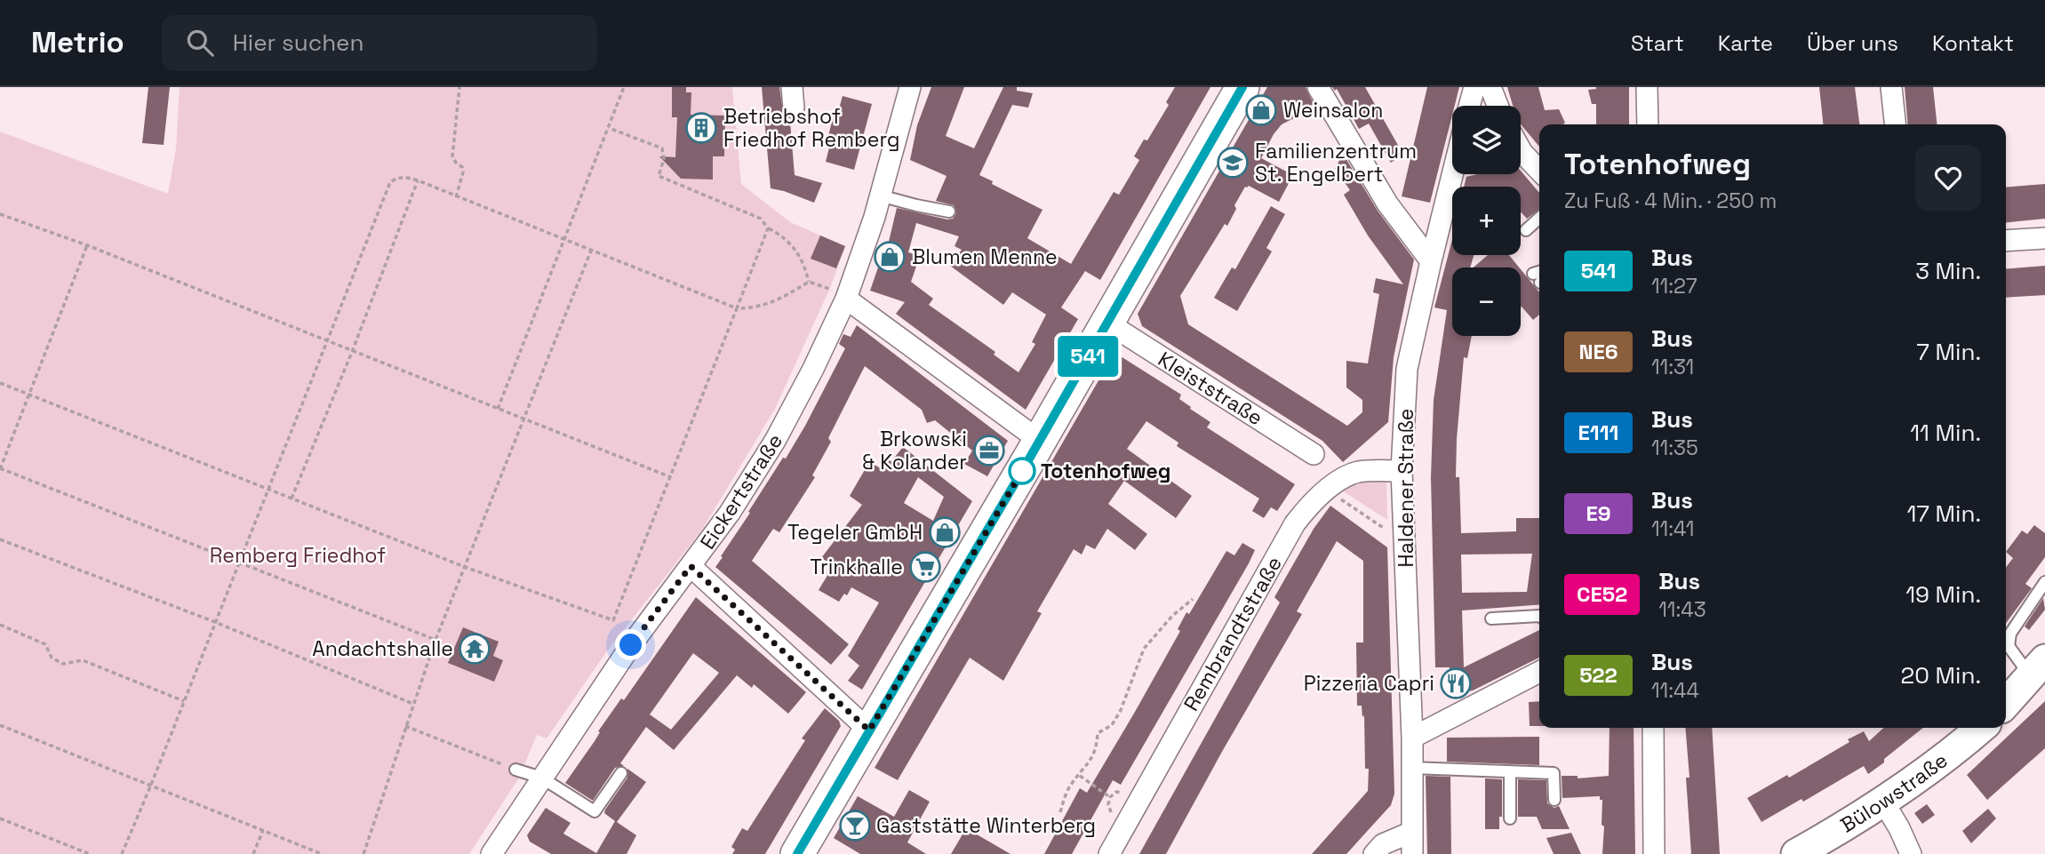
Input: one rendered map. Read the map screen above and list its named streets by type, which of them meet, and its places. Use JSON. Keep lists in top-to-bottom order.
{
  "streets": {
    "main road": ["Bülowstraße"],
    "street": [
      "Kleiststraße",
      "Haldener Straße",
      "Eickertstraße",
      "Rembrandtstraße"
    ]
  },
  "crossings": [
    ["Haldener Straße", "Rembrandtstraße"]
  ],
  "parks": ["Remberg Friedhof"],
  "places": {
    "shop": ["Weinsalon", "Blumen Menne", "Tegeler GmbH"],
    "building": ["Betriebshof Friedhof Remberg"],
    "school or university": ["Familienzentrum St. Engelbert"],
    "office": ["Brkowski & Kolander"],
    "other": ["Totenhofweg"],
    "supermarket": ["Trinkhalle"],
    "temple": ["Andachtshalle"],
    "restaurant": ["Pizzeria Capri"],
    "bar": ["Gaststätte Winterberg"]
  },
  "lines": ["bus line 541"],
  "page": {
    "header": "Metrio",
    "search": "Hier suchen",
    "nav": [
      "Start",
      "Karte",
      "Über uns",
      "Kontakt"
    ],
    "on_map": "541",
    "map_buttons": ["+", "−"],
    "heading": ["Totenhofweg", "Zu Fuß · 4 Min. · 250 m"],
    "list": [
      {
        "mark": "541",
        "name": "Bus",
        "note": "11:27",
        "value": "3 Min."
      },
      {
        "mark": "NE6",
        "name": "Bus",
        "note": "11:31",
        "value": "7 Min."
      },
      {
        "mark": "E111",
        "name": "Bus",
        "note": "11:35",
        "value": "11 Min."
      },
      {
        "mark": "E9",
        "name": "Bus",
        "note": "11:41",
        "value": "17 Min."
      },
      {
        "mark": "CE52",
        "name": "Bus",
        "note": "11:43",
        "value": "19 Min."
      },
      {
        "mark": "522",
        "name": "Bus",
        "note": "11:44",
        "value": "20 Min."
      }
    ]
  }
}
